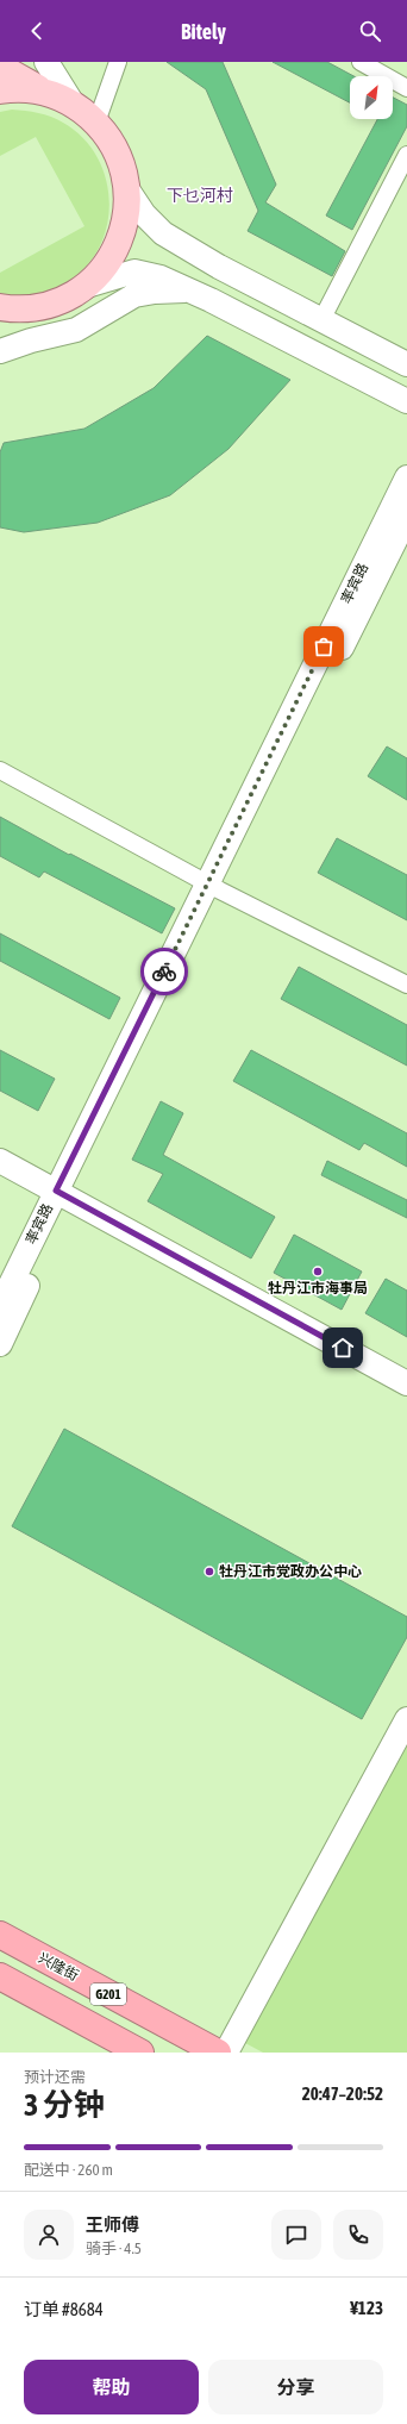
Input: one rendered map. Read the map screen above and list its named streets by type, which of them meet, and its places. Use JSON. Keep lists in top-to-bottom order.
{
  "streets": {
    "highway": ["兴隆街", "G201"],
    "street": ["率宾路"]
  },
  "districts": ["下乜河村"],
  "places": ["牡丹江市海事局", "牡丹江市党政办公中心"],
  "north": "top right",
  "page": {
    "header": "Bitely",
    "heading": ["3 分钟", "预计还需", "20:47–20:52"],
    "panel": [
      "王师傅",
      "骑手 · 4.5",
      "订单 #8684",
      "¥123"
    ],
    "bar": "配送中 · 260 m",
    "buttons": ["帮助", "分享"]
  }
}
